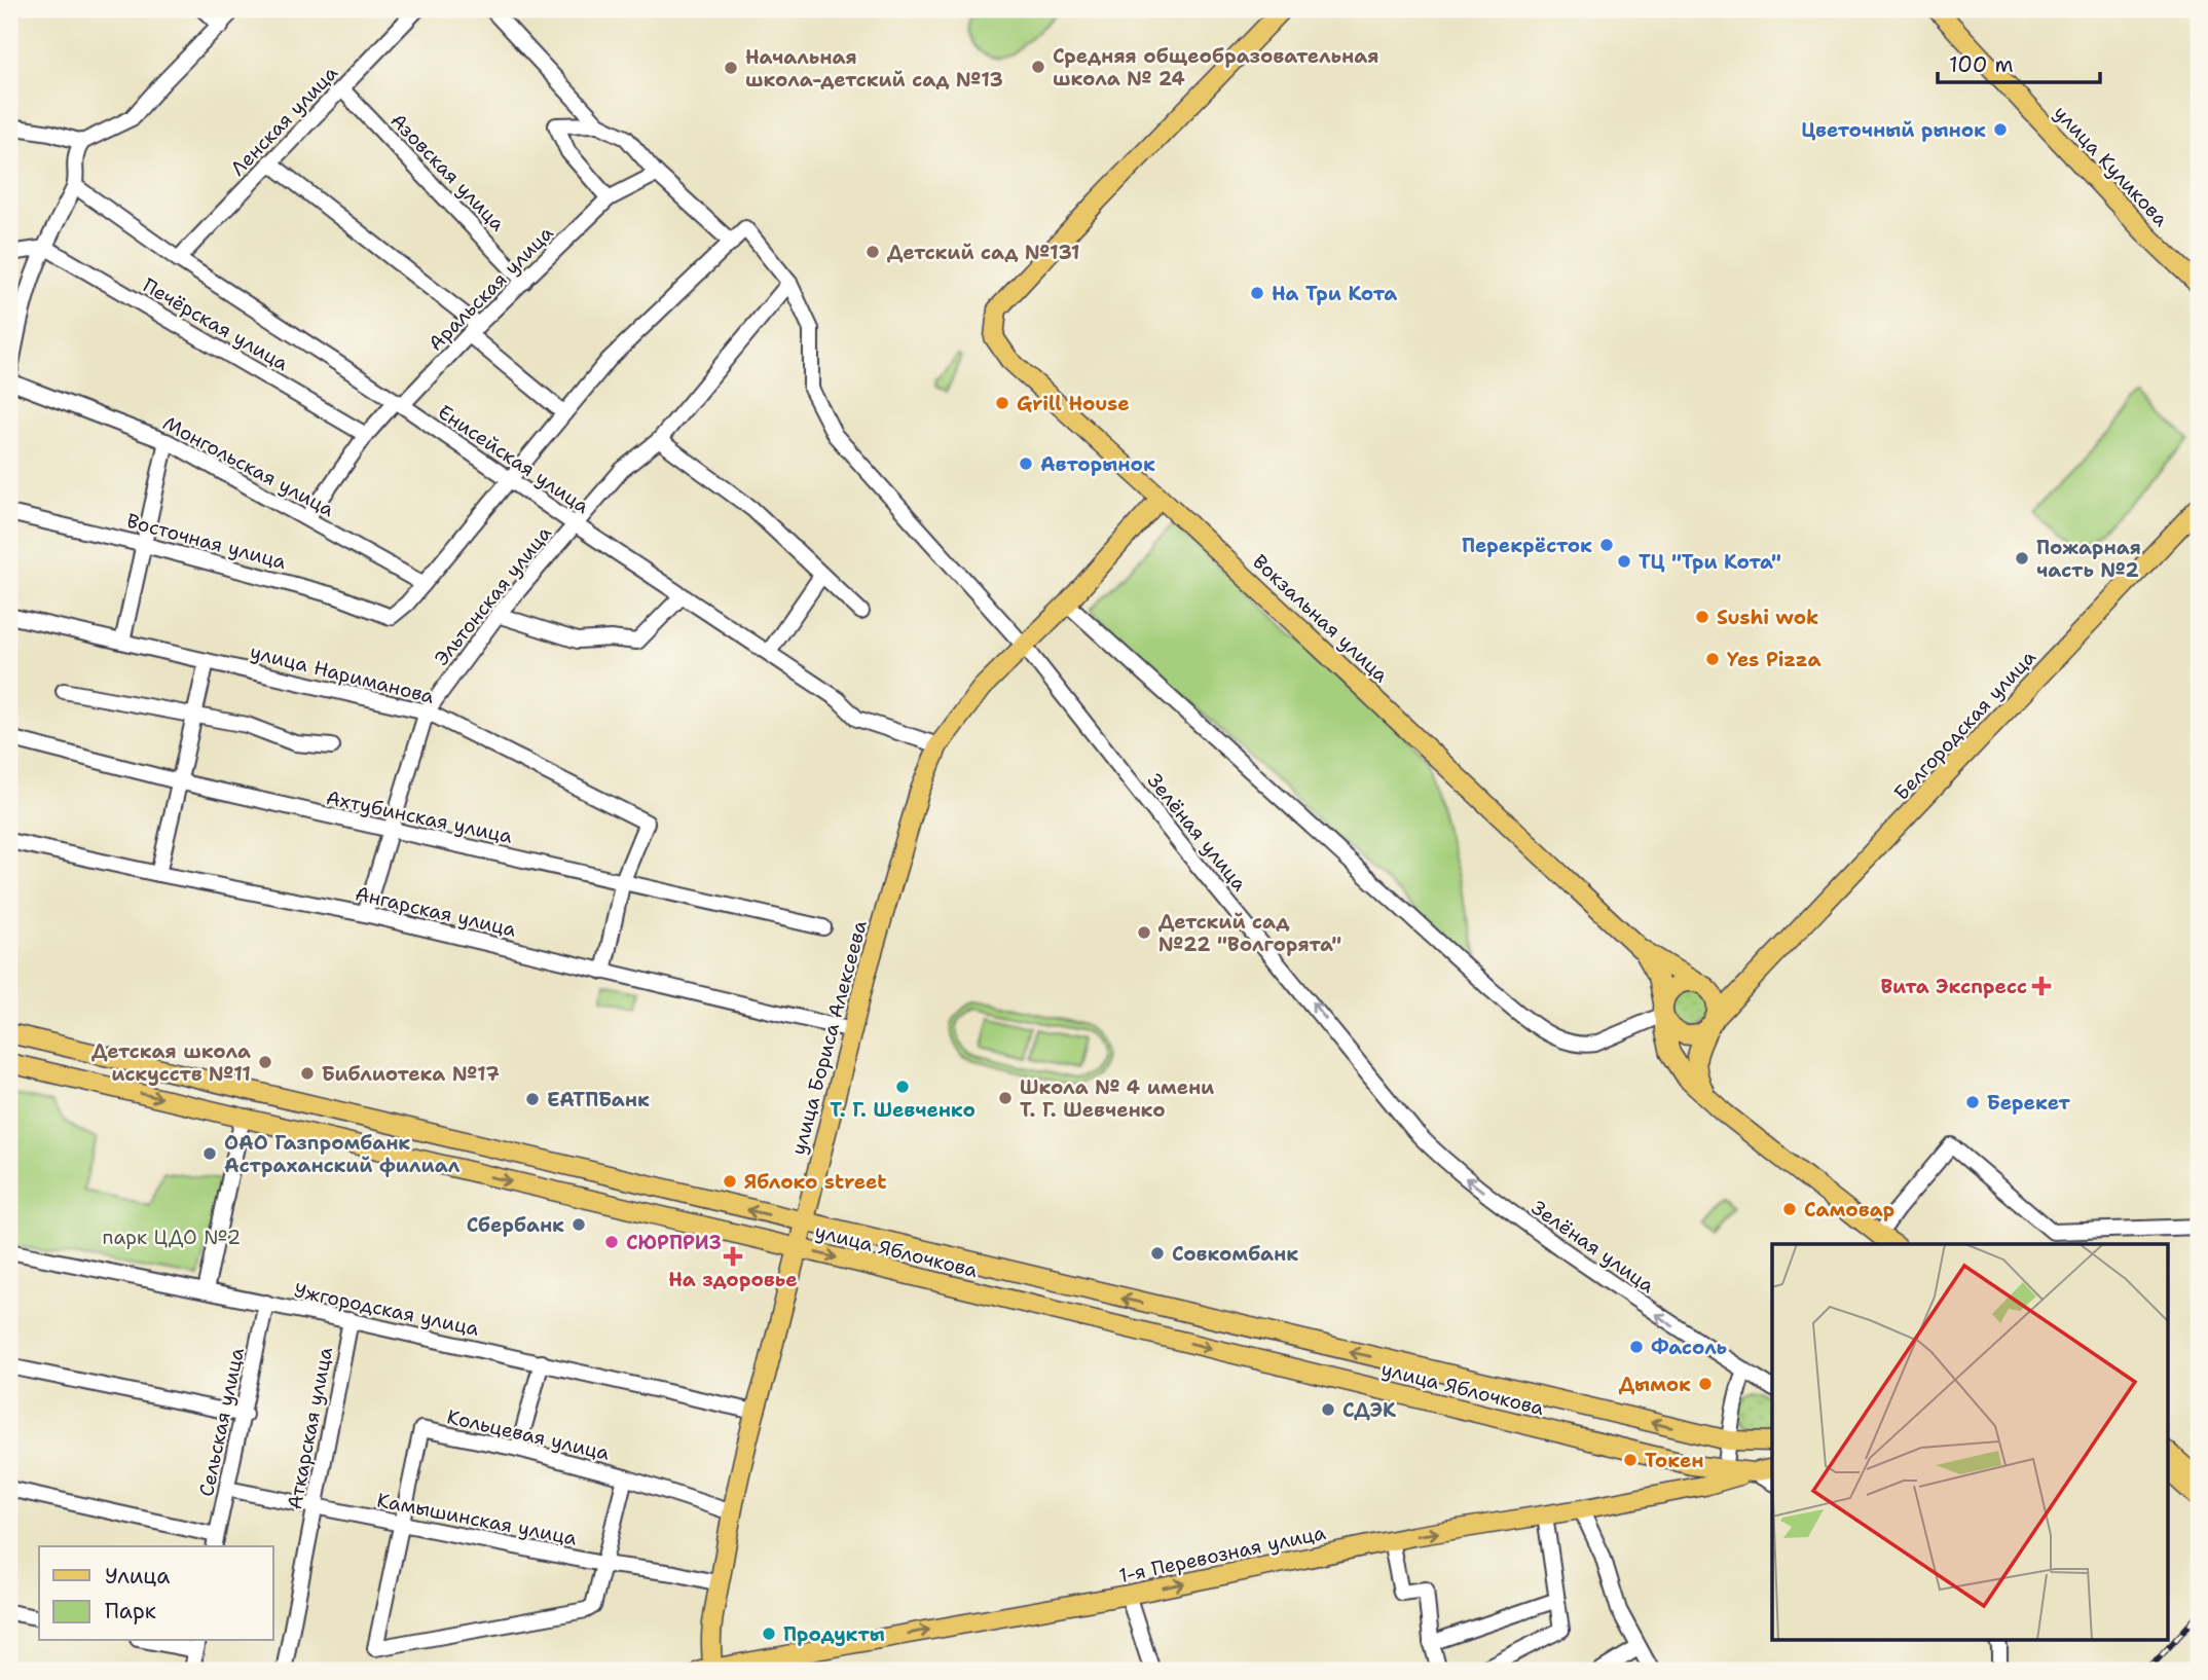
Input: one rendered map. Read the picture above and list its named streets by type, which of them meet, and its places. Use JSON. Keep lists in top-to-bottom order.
{
  "streets": {
    "main road": [
      "улица Куликова",
      "Вокзальная улица",
      "Белгородская улица",
      "улица Бориса Алексеева",
      "улица Яблочкова",
      "1-я Перевозная улица"
    ],
    "street": [
      "Ленская улица",
      "Азовская улица",
      "Аральская улица",
      "Печёрская улица",
      "Енисейская улица",
      "Монгольская улица",
      "Восточная улица",
      "Эльтонская улица",
      "улица Нариманова",
      "Ахтубинская улица",
      "Зелёная улица",
      "Ангарская улица",
      "Ужгородская улица",
      "Сельская улица",
      "Аткарская улица",
      "Кольцевая улица",
      "Камышинская улица"
    ]
  },
  "crossings": [
    ["Ленская улица", "Азовская улица"],
    ["Ленская улица", "Енисейская улица"],
    ["Азовская улица", "Аральская улица"],
    ["Аральская улица", "Печёрская улица"],
    ["Аральская улица", "Енисейская улица"],
    ["Аральская улица", "Монгольская улица"],
    ["Енисейская улица", "Эльтонская улица"],
    ["Енисейская улица", "улица Бориса Алексеева"],
    ["Монгольская улица", "Восточная улица"],
    ["Эльтонская улица", "улица Нариманова"],
    ["Эльтонская улица", "Ахтубинская улица"],
    ["Эльтонская улица", "Зелёная улица"],
    ["Эльтонская улица", "Ангарская улица"],
    ["Вокзальная улица", "Белгородская улица"],
    ["Вокзальная улица", "улица Бориса Алексеева"],
    ["улица Нариманова", "Ахтубинская улица"],
    ["Зелёная улица", "улица Бориса Алексеева"],
    ["Ангарская улица", "улица Бориса Алексеева"],
    ["улица Бориса Алексеева", "улица Яблочкова"],
    ["улица Бориса Алексеева", "Ужгородская улица"],
    ["улица Бориса Алексеева", "Камышинская улица"],
    ["улица Бориса Алексеева", "1-я Перевозная улица"],
    ["улица Яблочкова", "1-я Перевозная улица"],
    ["Ужгородская улица", "Сельская улица"],
    ["Ужгородская улица", "Аткарская улица"],
    ["Сельская улица", "Камышинская улица"],
    ["Аткарская улица", "Камышинская улица"],
    ["Кольцевая улица", "Камышинская улица"]
  ],
  "one_way": ["1-я Перевозная улица"],
  "parks": ["парк ЦДО №2"],
  "places": {
    "other": [
      "Средняя общеобразовательная школа № 24",
      "Начальная школа-детский сад №13",
      "Цветочный рынок",
      "Детский сад №131",
      "На Три Кота",
      "Grill House",
      "Авторынок",
      "Перекрёсток",
      "Пожарная часть №2",
      "ТЦ \"Три Кота\"",
      "Sushi wok",
      "Yes Pizza",
      "Детский сад №22 \"Волгорята\"",
      "Детская школа искусств №11",
      "Библиотека №17",
      "Т. Г. Шевченко",
      "Школа № 4 имени Т. Г. Шевченко",
      "ЕАТПБанк",
      "Берекет",
      "ОАО Газпромбанк Астраханский филиал",
      "Яблоко street",
      "Самовар",
      "Сбербанк",
      "СЮРПРИЗ",
      "Совкомбанк",
      "Фасоль",
      "Дымок",
      "СДЭК",
      "Токен",
      "Продукты"
    ],
    "health": ["Вита Экспресс", "На здоровье"]
  },
  "legend": ["Улица", "Парк"],
  "scale_bar": "100 m"
}
